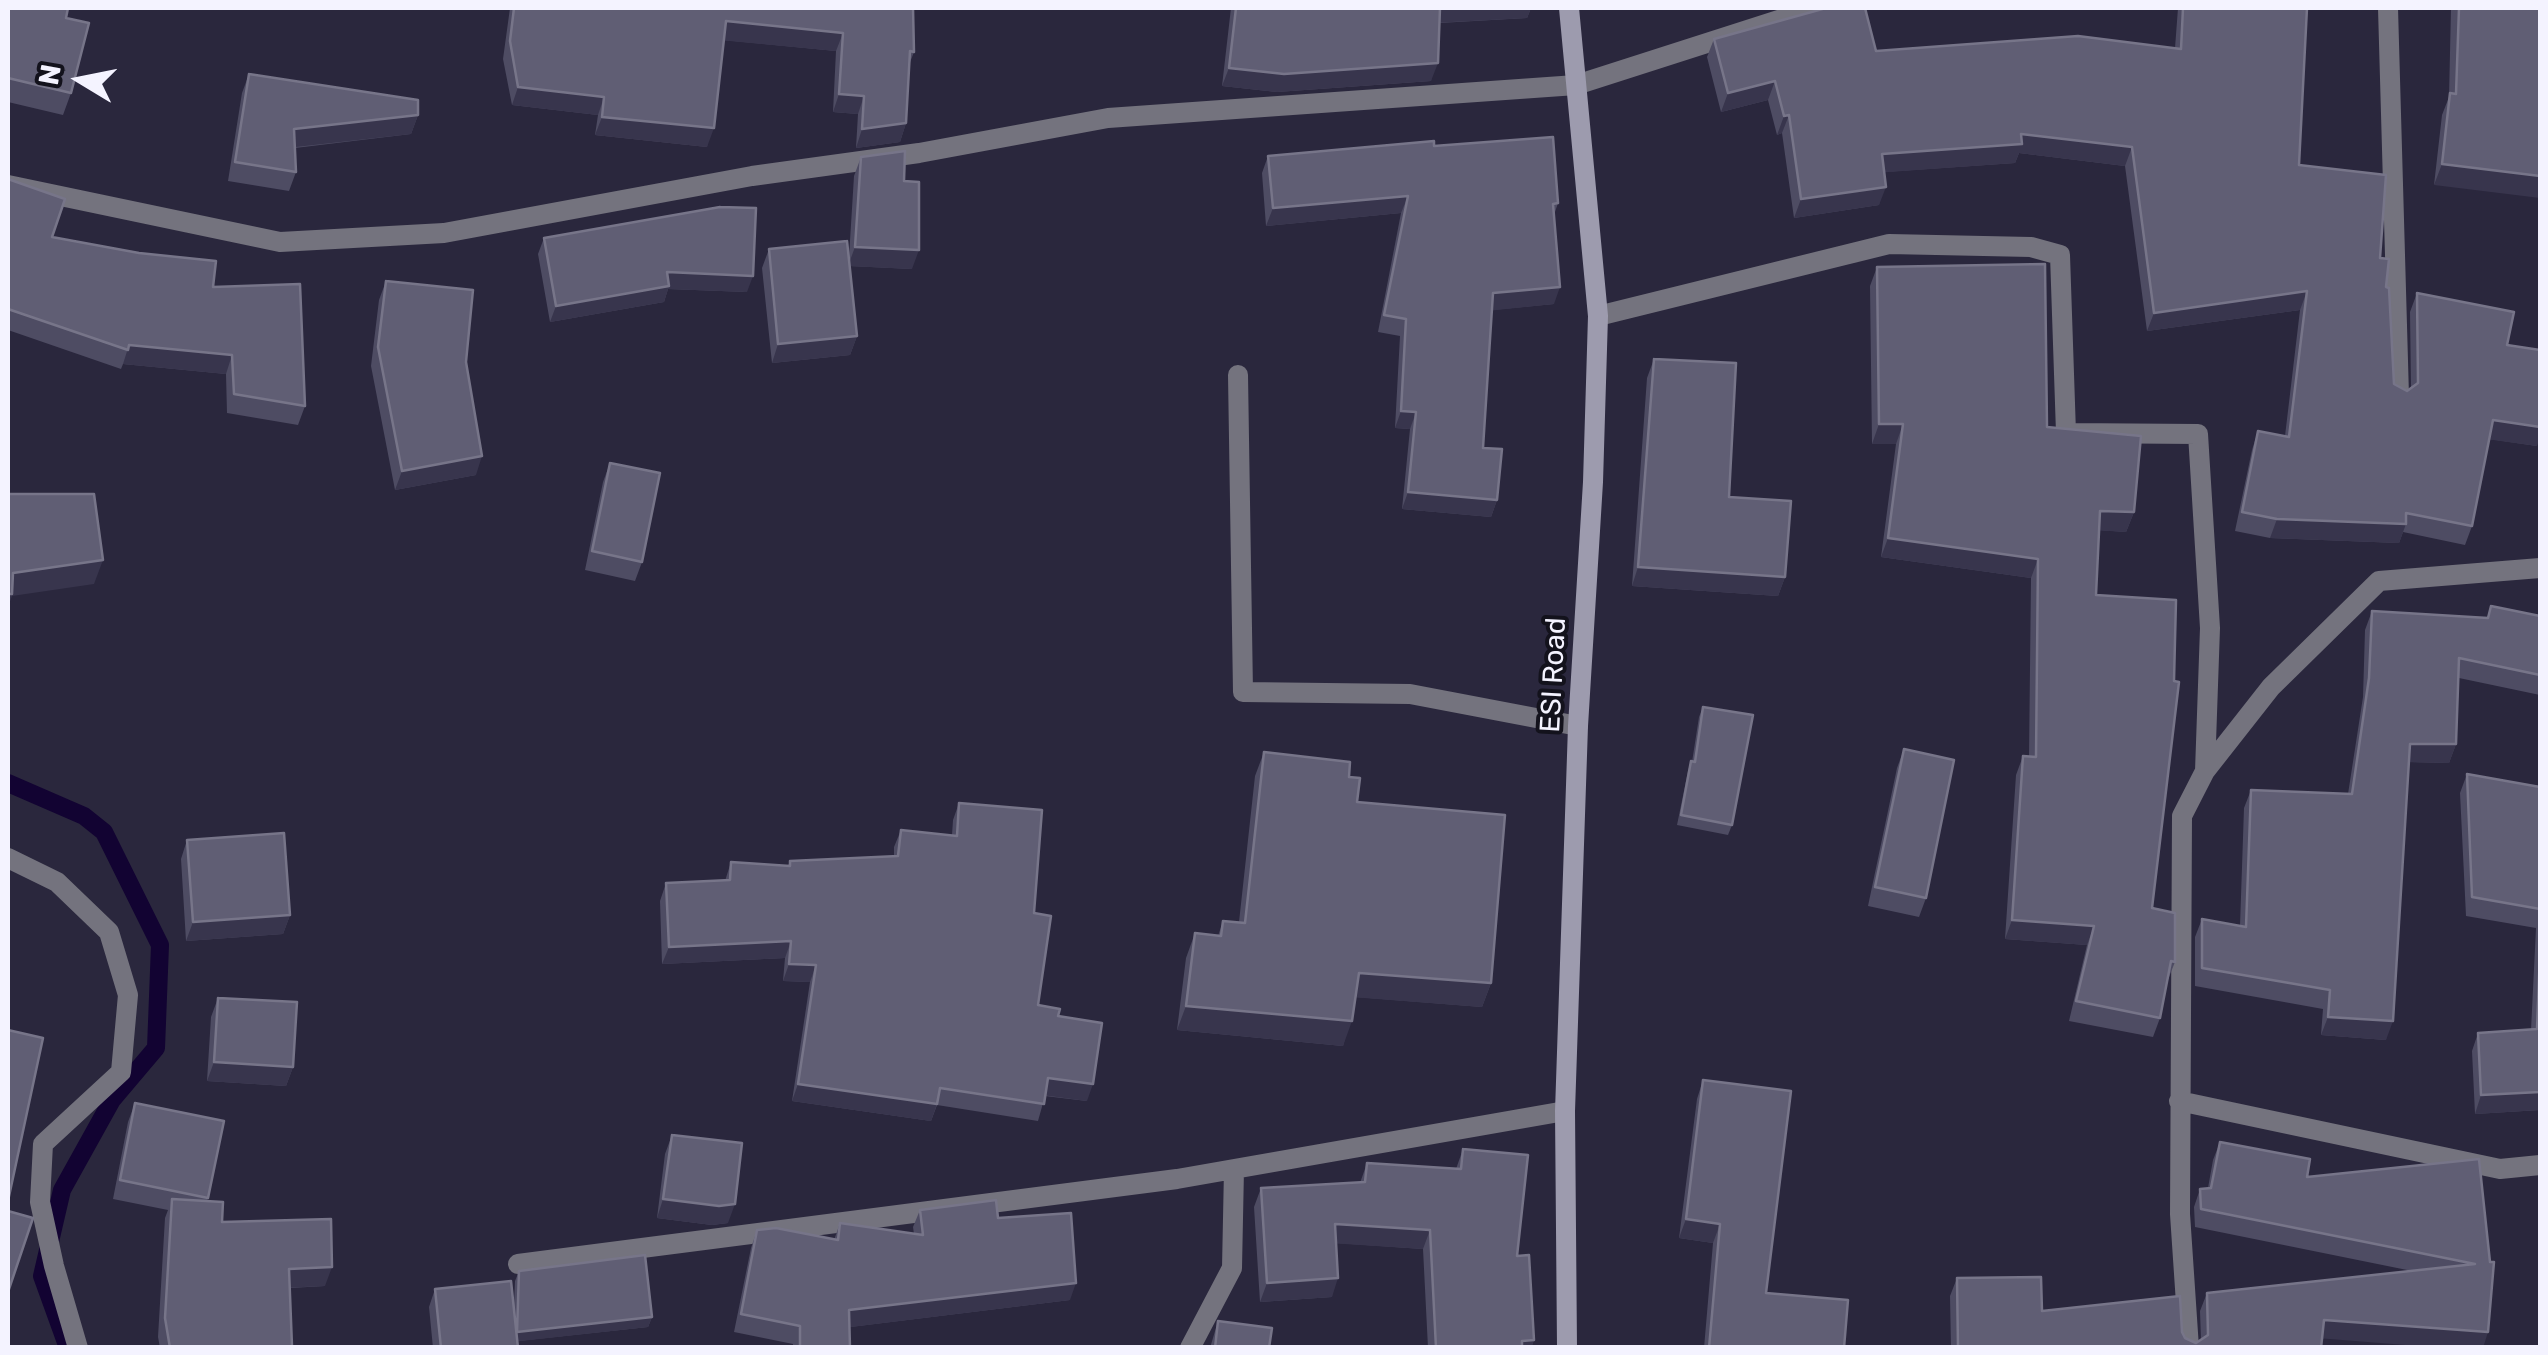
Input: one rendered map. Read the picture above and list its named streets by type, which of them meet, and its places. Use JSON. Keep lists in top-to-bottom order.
{
  "streets": {
    "main road": ["ESI Road"]
  },
  "north": "left"
}
